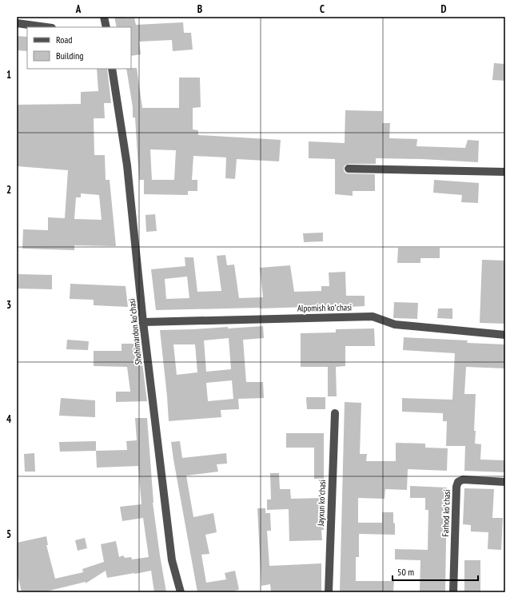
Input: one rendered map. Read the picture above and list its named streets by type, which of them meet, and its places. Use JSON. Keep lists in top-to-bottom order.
{
  "streets": {
    "street": [
      "Alpomish koʻchasi",
      "Shohimardon koʻchasi",
      "Jayxun koʻchasi",
      "Farhod koʻchasi"
    ]
  },
  "crossings": [
    ["Alpomish koʻchasi", "Shohimardon koʻchasi"]
  ],
  "legend": ["Road", "Building"],
  "scale_bar": "50 m",
  "grid": {
    "columns": [
      "A",
      "B",
      "C",
      "D"
    ],
    "rows": [
      "1",
      "2",
      "3",
      "4",
      "5"
    ]
  }
}
